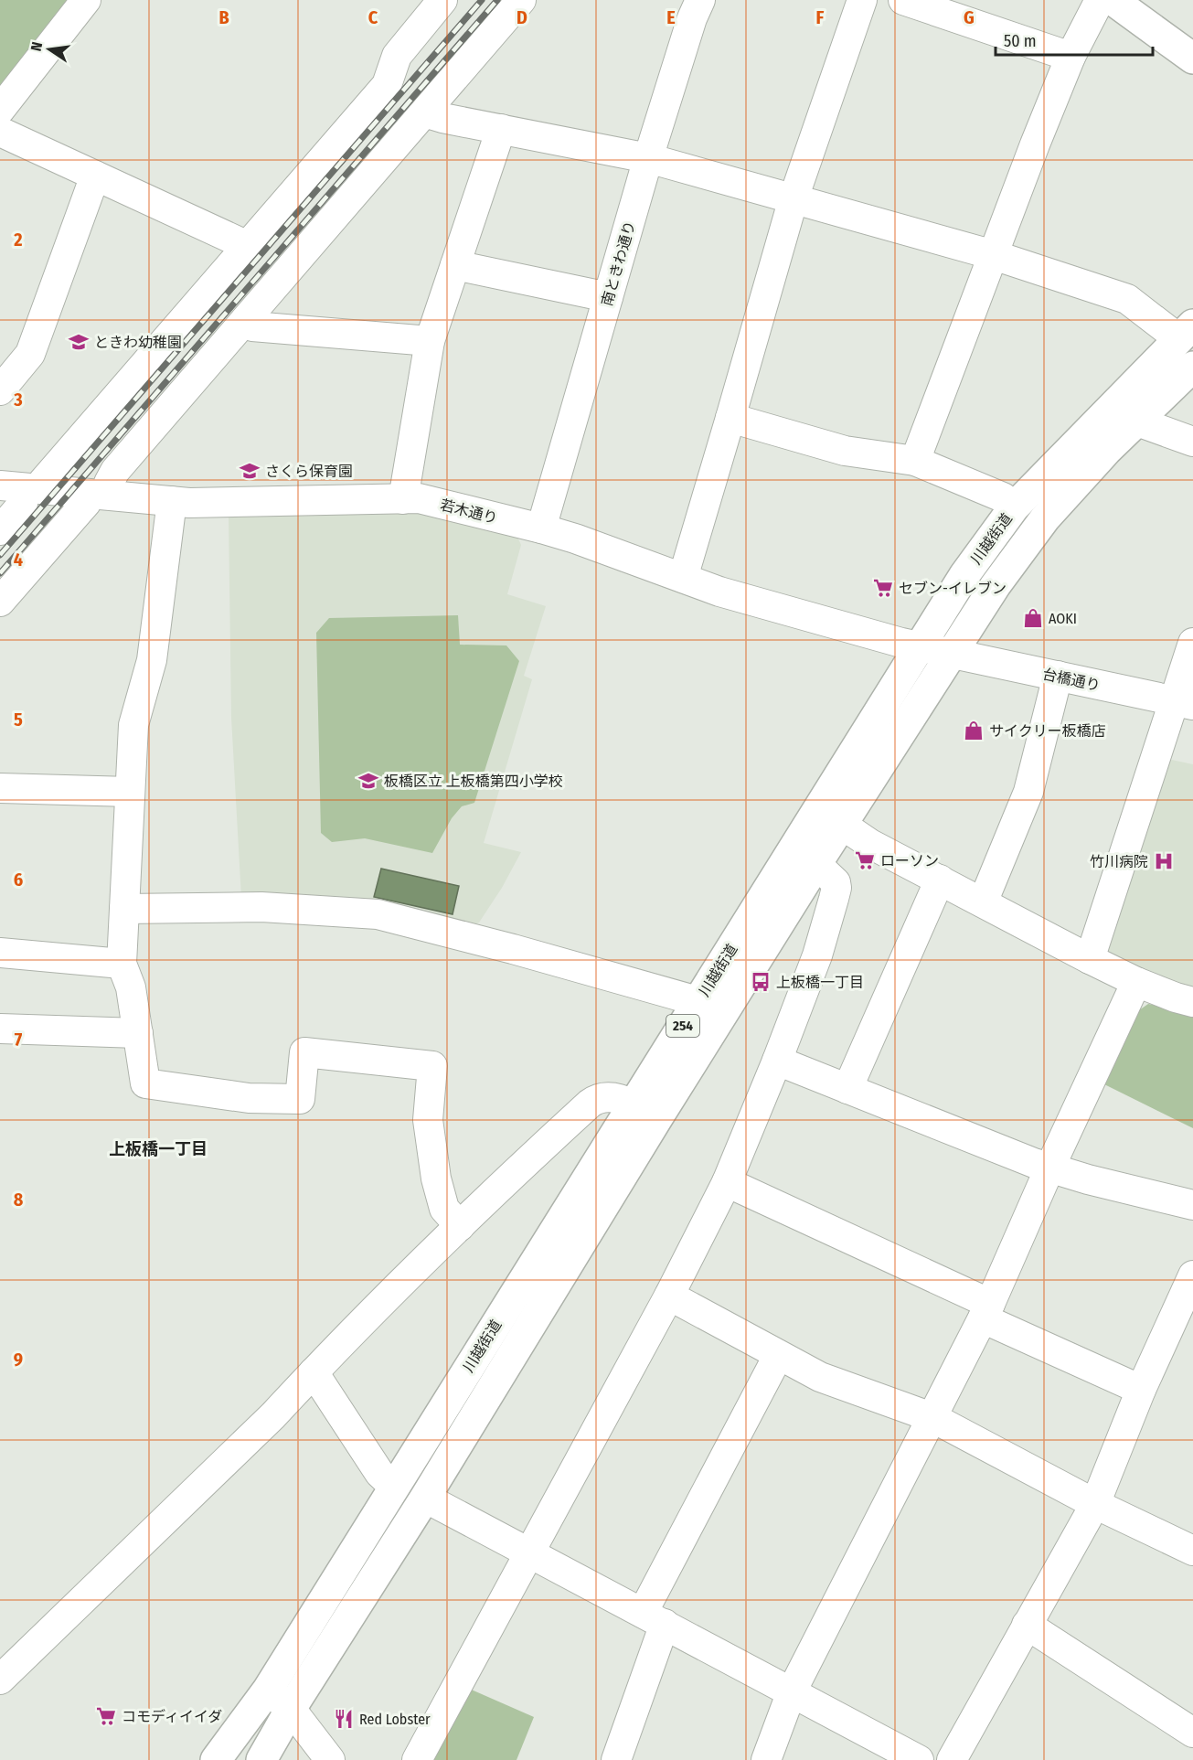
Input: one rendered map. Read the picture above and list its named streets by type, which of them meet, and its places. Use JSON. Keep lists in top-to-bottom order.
{
  "streets": {
    "main road": ["川越街道", "254"],
    "street": ["南ときわ通り", "若木通り", "台橋通り"]
  },
  "crossings": [
    ["南ときわ通り", "若木通り"],
    ["若木通り", "川越街道"],
    ["若木通り", "台橋通り"],
    ["川越街道", "台橋通り"]
  ],
  "districts": ["上板橋一丁目"],
  "places": {
    "school or university": ["ときわ幼稚園", "さくら保育園", "板橋区立 上板橋第四小学校"],
    "supermarket": ["セブン-イレブン", "ローソン", "コモディイイダ"],
    "shop": ["AOKI", "サイクリー板橋店"],
    "hospital": ["竹川病院"],
    "bus stop": ["上板橋一丁目"],
    "restaurant": ["Red Lobster"]
  },
  "scale_bar": "50 m",
  "north": "left",
  "grid": {
    "columns": [
      "B",
      "C",
      "D",
      "E",
      "F",
      "G"
    ],
    "rows": [
      "2",
      "3",
      "4",
      "5",
      "6",
      "7",
      "8",
      "9"
    ]
  }
}
